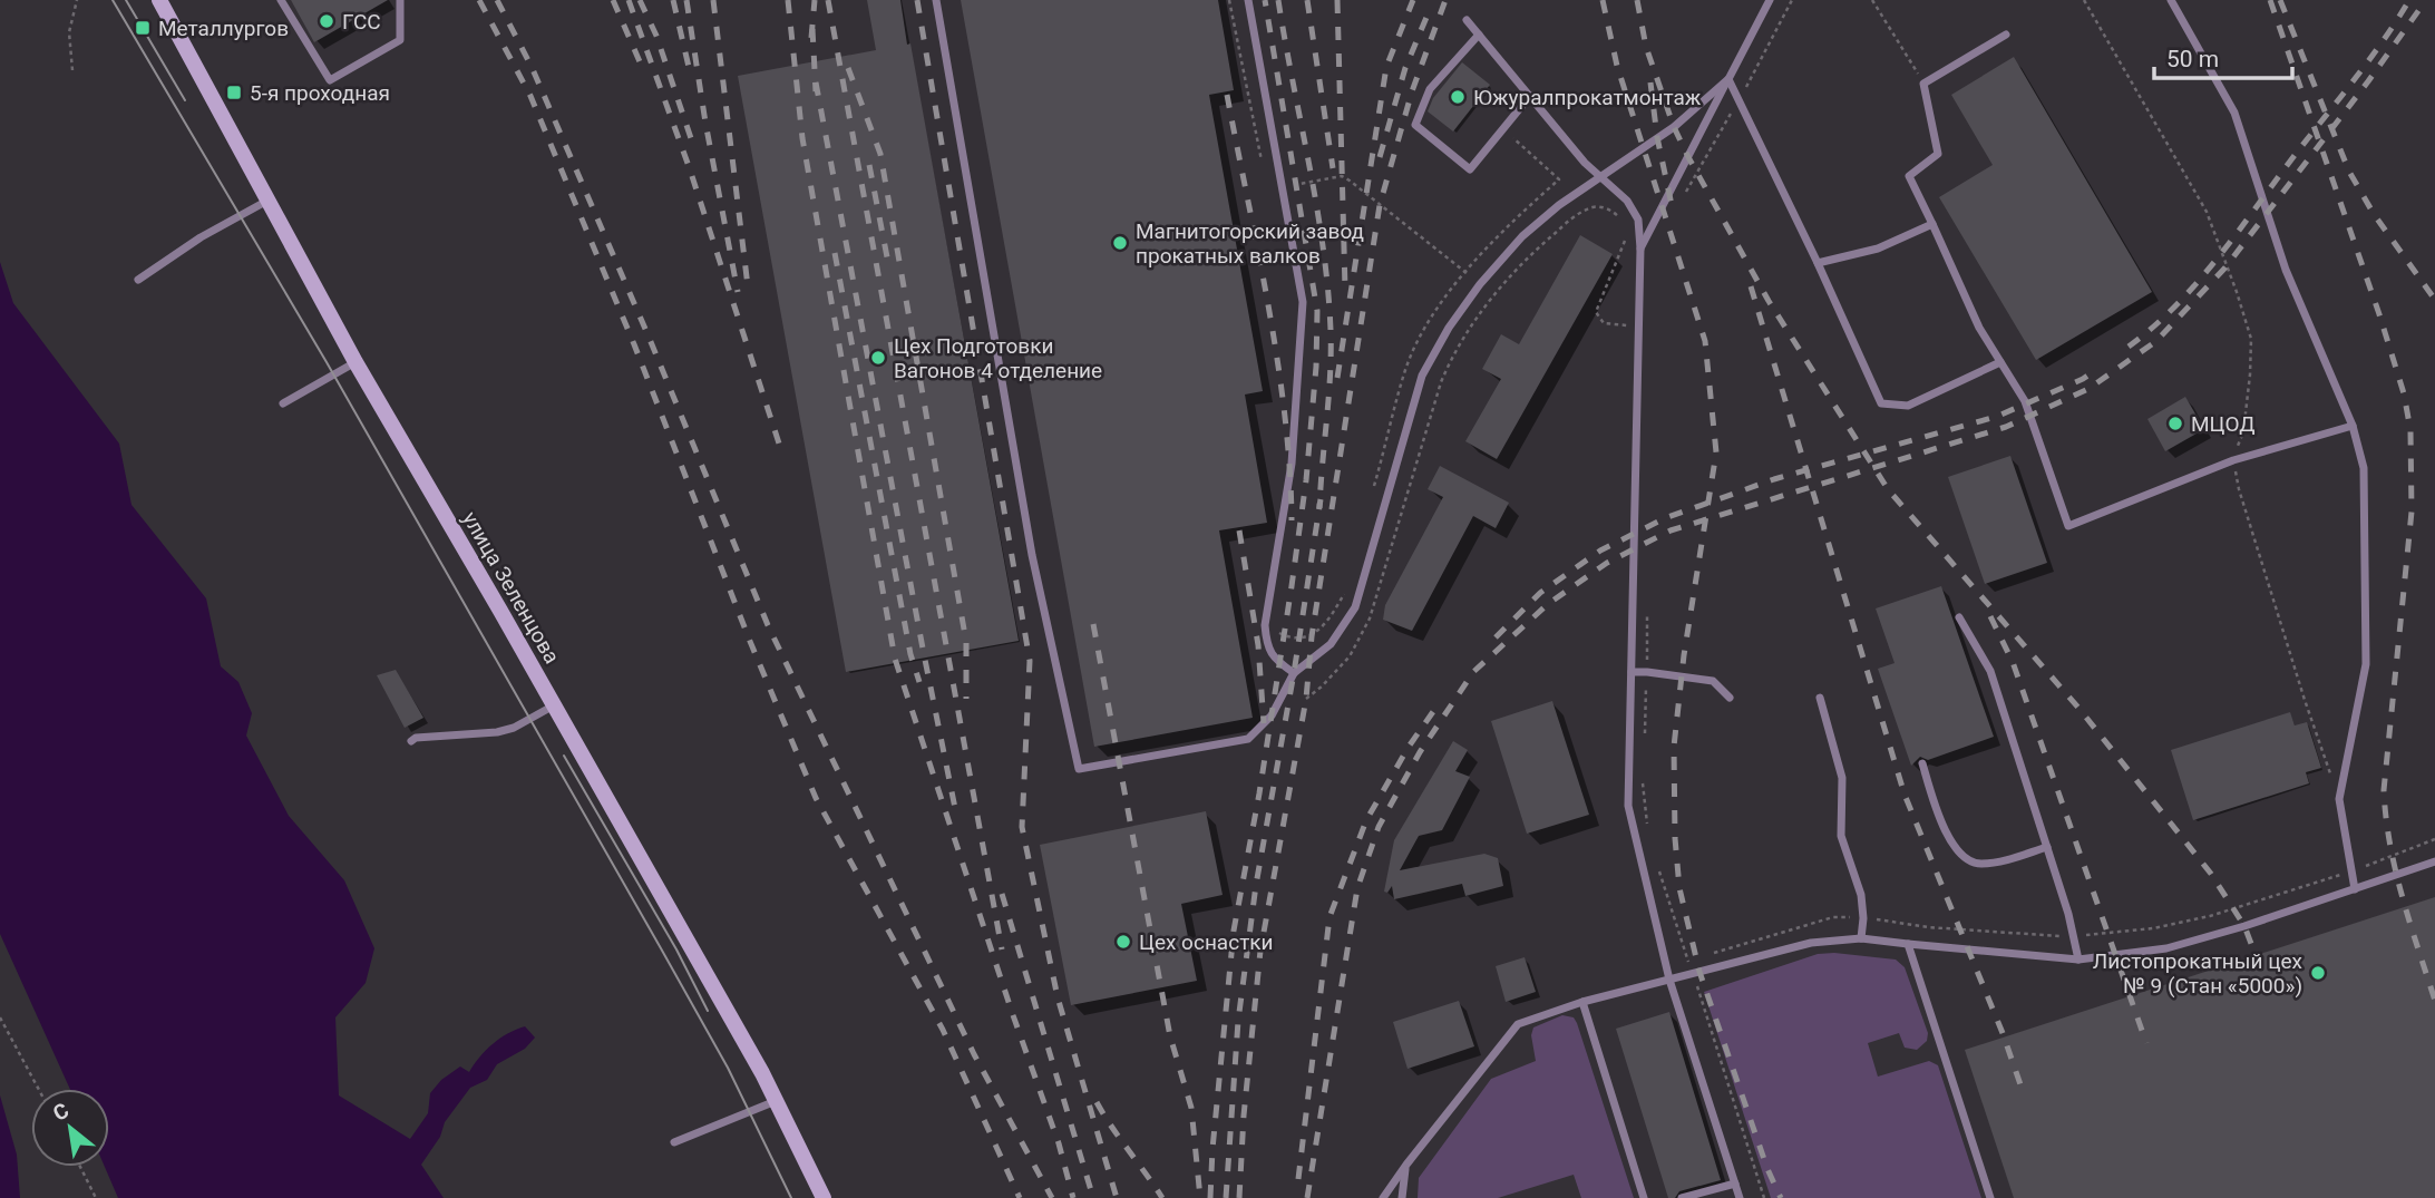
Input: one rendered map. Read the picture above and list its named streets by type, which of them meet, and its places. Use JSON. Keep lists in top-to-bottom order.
{
  "streets": {
    "main road": ["улица Зеленцова"]
  },
  "places": {
    "other": [
      "ГСС",
      "Южуралпрокатмонтаж",
      "Магнитогорский завод прокатных валков",
      "Цех Подготовки Вагонов 4 отделение",
      "МЦОД",
      "Цех оснастки",
      "Листопрокатный цех № 9 (Стан «5000»)"
    ],
    "transit": ["Металлургов", "5-я проходная"]
  },
  "scale_bar": "50 m",
  "north": "top left"
}
